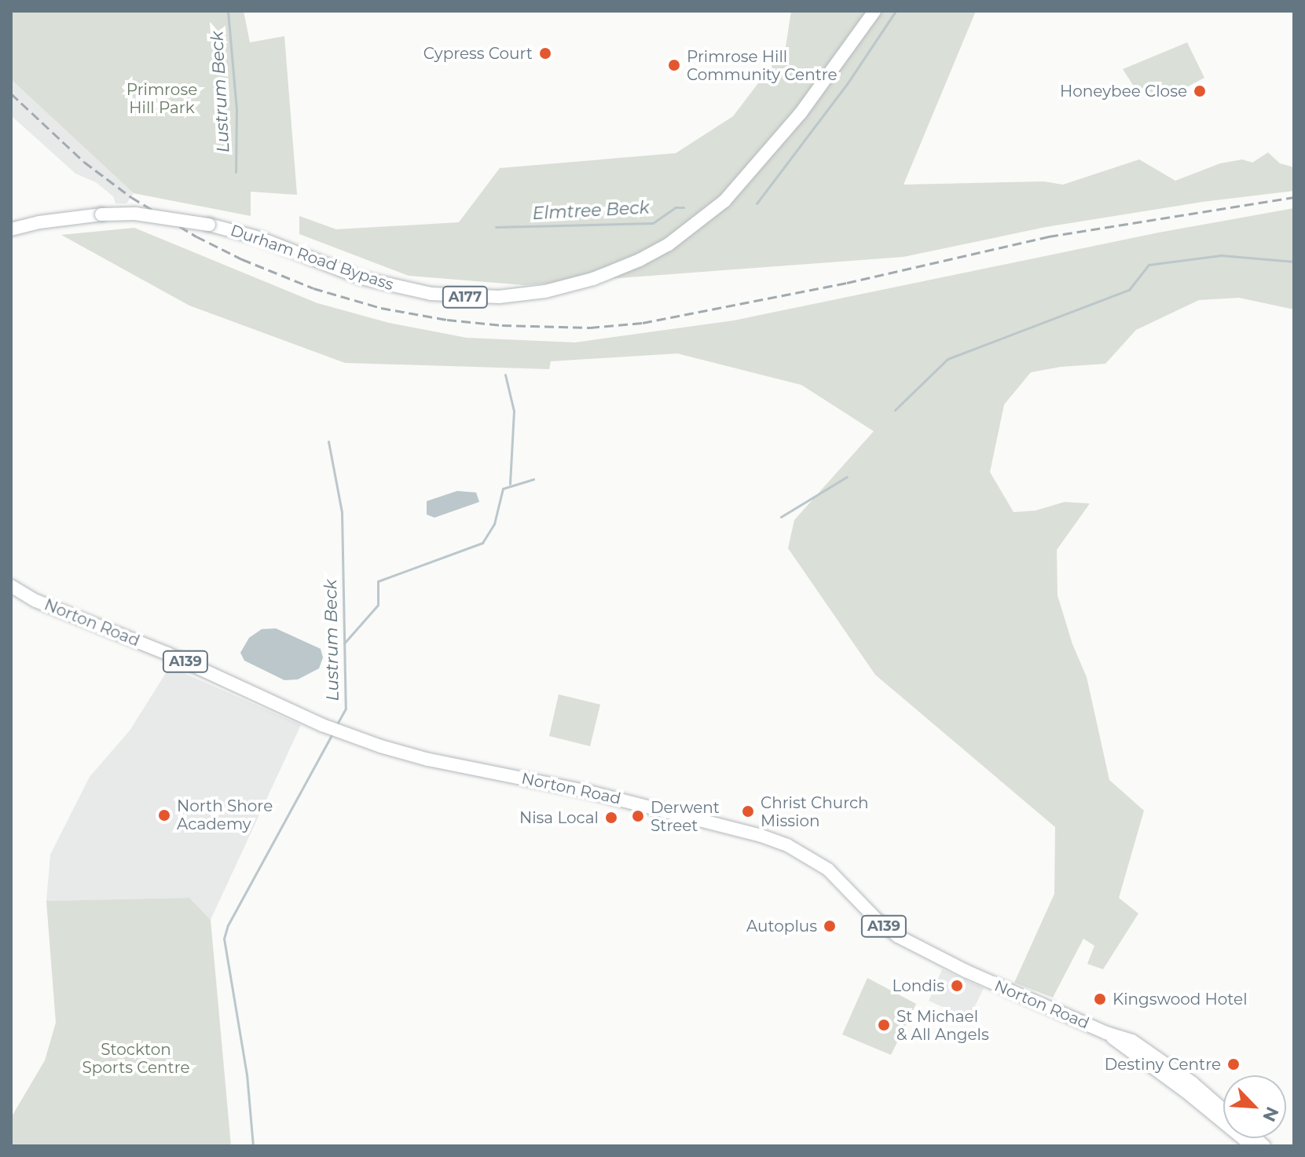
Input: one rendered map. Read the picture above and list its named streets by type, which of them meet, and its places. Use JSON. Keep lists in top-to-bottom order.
{
  "streets": {
    "main road": [
      "Durham Road Bypass",
      "A177",
      "Norton Road",
      "A139"
    ]
  },
  "water": ["Lustrum Beck", "Elmtree Beck"],
  "parks": ["Primrose Hill Park", "Stockton Sports Centre"],
  "places": [
    "Cypress Court",
    "Primrose Hill Community Centre",
    "Honeybee Close",
    "Christ Church Mission",
    "North Shore Academy",
    "Derwent Street",
    "Nisa Local",
    "Autoplus",
    "Londis",
    "Kingswood Hotel",
    "St Michael & All Angels",
    "Destiny Centre"
  ],
  "north": "bottom right"
}
